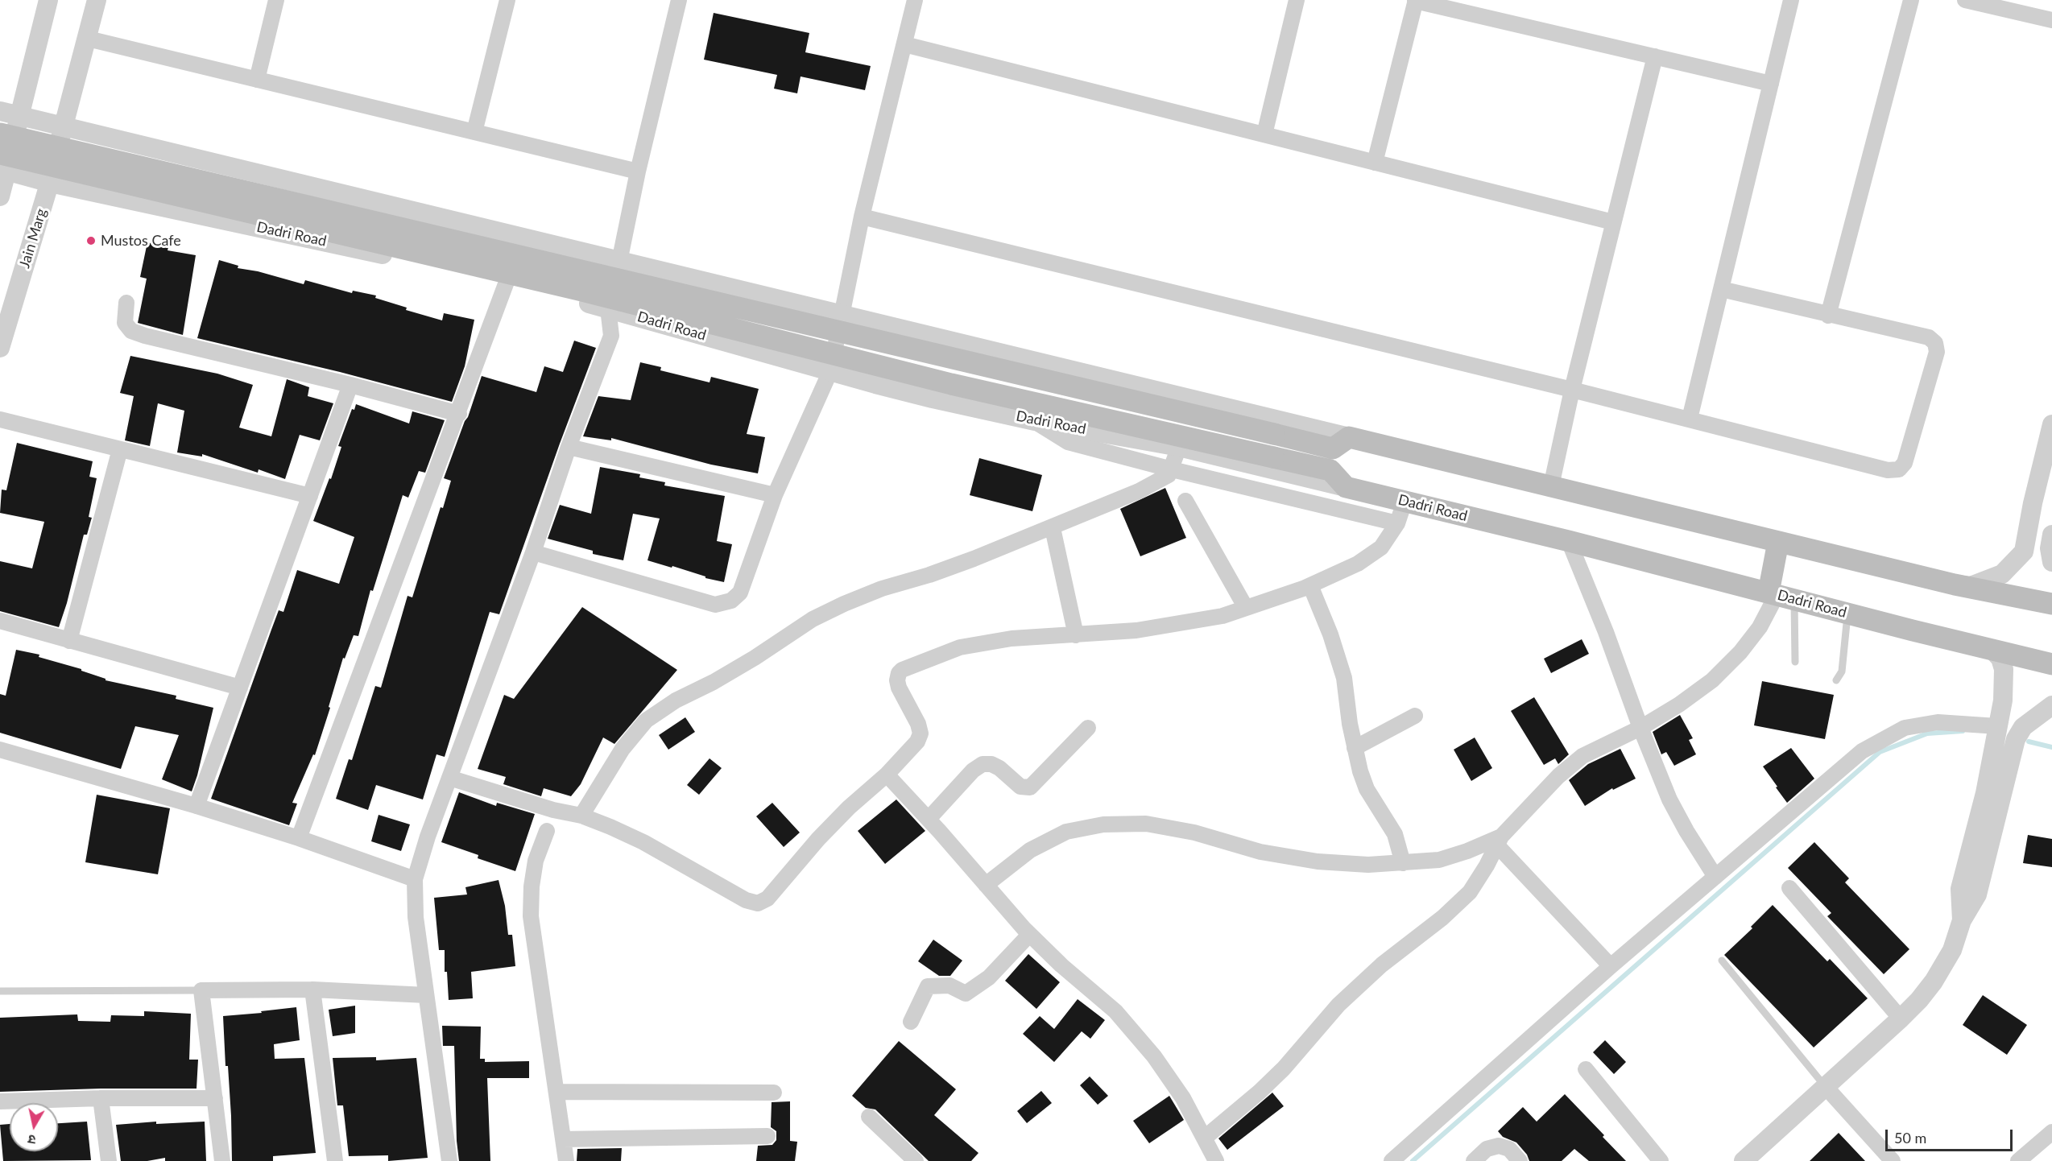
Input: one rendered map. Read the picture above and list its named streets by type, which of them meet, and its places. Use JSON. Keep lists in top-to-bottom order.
{
  "streets": {
    "main road": ["Dadri Road"],
    "street": ["Jain Marg"]
  },
  "crossings": [
    ["Dadri Road", "Jain Marg"]
  ],
  "places": ["Mustos Cafe"],
  "scale_bar": "50 m",
  "north": "bottom"
}
